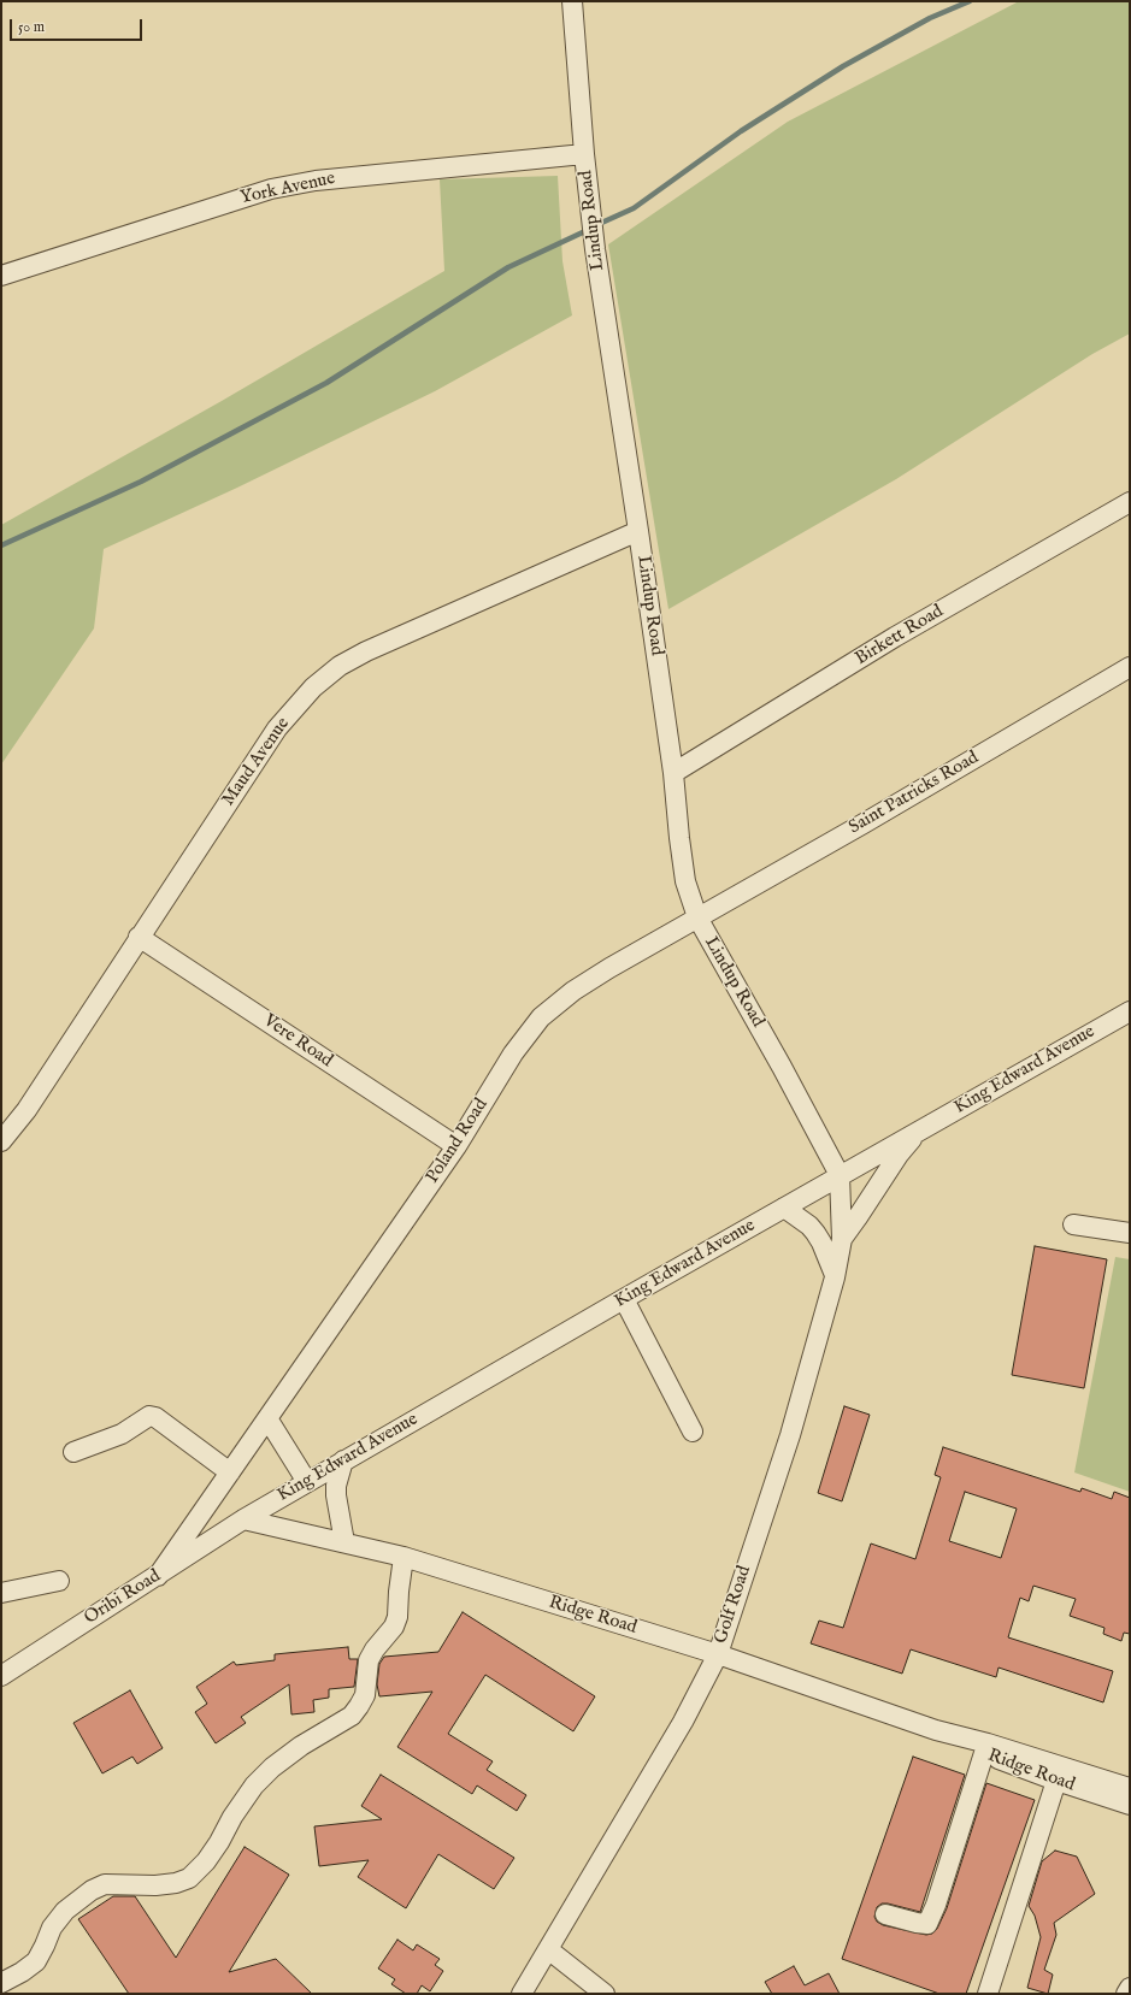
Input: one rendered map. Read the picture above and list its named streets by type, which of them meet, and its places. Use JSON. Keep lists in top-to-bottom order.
{
  "streets": {
    "street": [
      "York Avenue",
      "Lindup Road",
      "Birkett Road",
      "Maud Avenue",
      "Saint Patricks Road",
      "Vere Road",
      "King Edward Avenue",
      "Poland Road",
      "Oribi Road",
      "Golf Road",
      "Ridge Road"
    ]
  },
  "crossings": [
    ["York Avenue", "Lindup Road"],
    ["Lindup Road", "Birkett Road"],
    ["Lindup Road", "Maud Avenue"],
    ["Lindup Road", "Saint Patricks Road"],
    ["Lindup Road", "King Edward Avenue"],
    ["Lindup Road", "Poland Road"],
    ["Lindup Road", "Golf Road"],
    ["Maud Avenue", "Vere Road"],
    ["Saint Patricks Road", "Poland Road"],
    ["Vere Road", "Poland Road"],
    ["King Edward Avenue", "Oribi Road"],
    ["King Edward Avenue", "Golf Road"],
    ["King Edward Avenue", "Ridge Road"],
    ["Poland Road", "Oribi Road"],
    ["Oribi Road", "Ridge Road"],
    ["Golf Road", "Ridge Road"]
  ],
  "scale_bar": "50 m"
}
